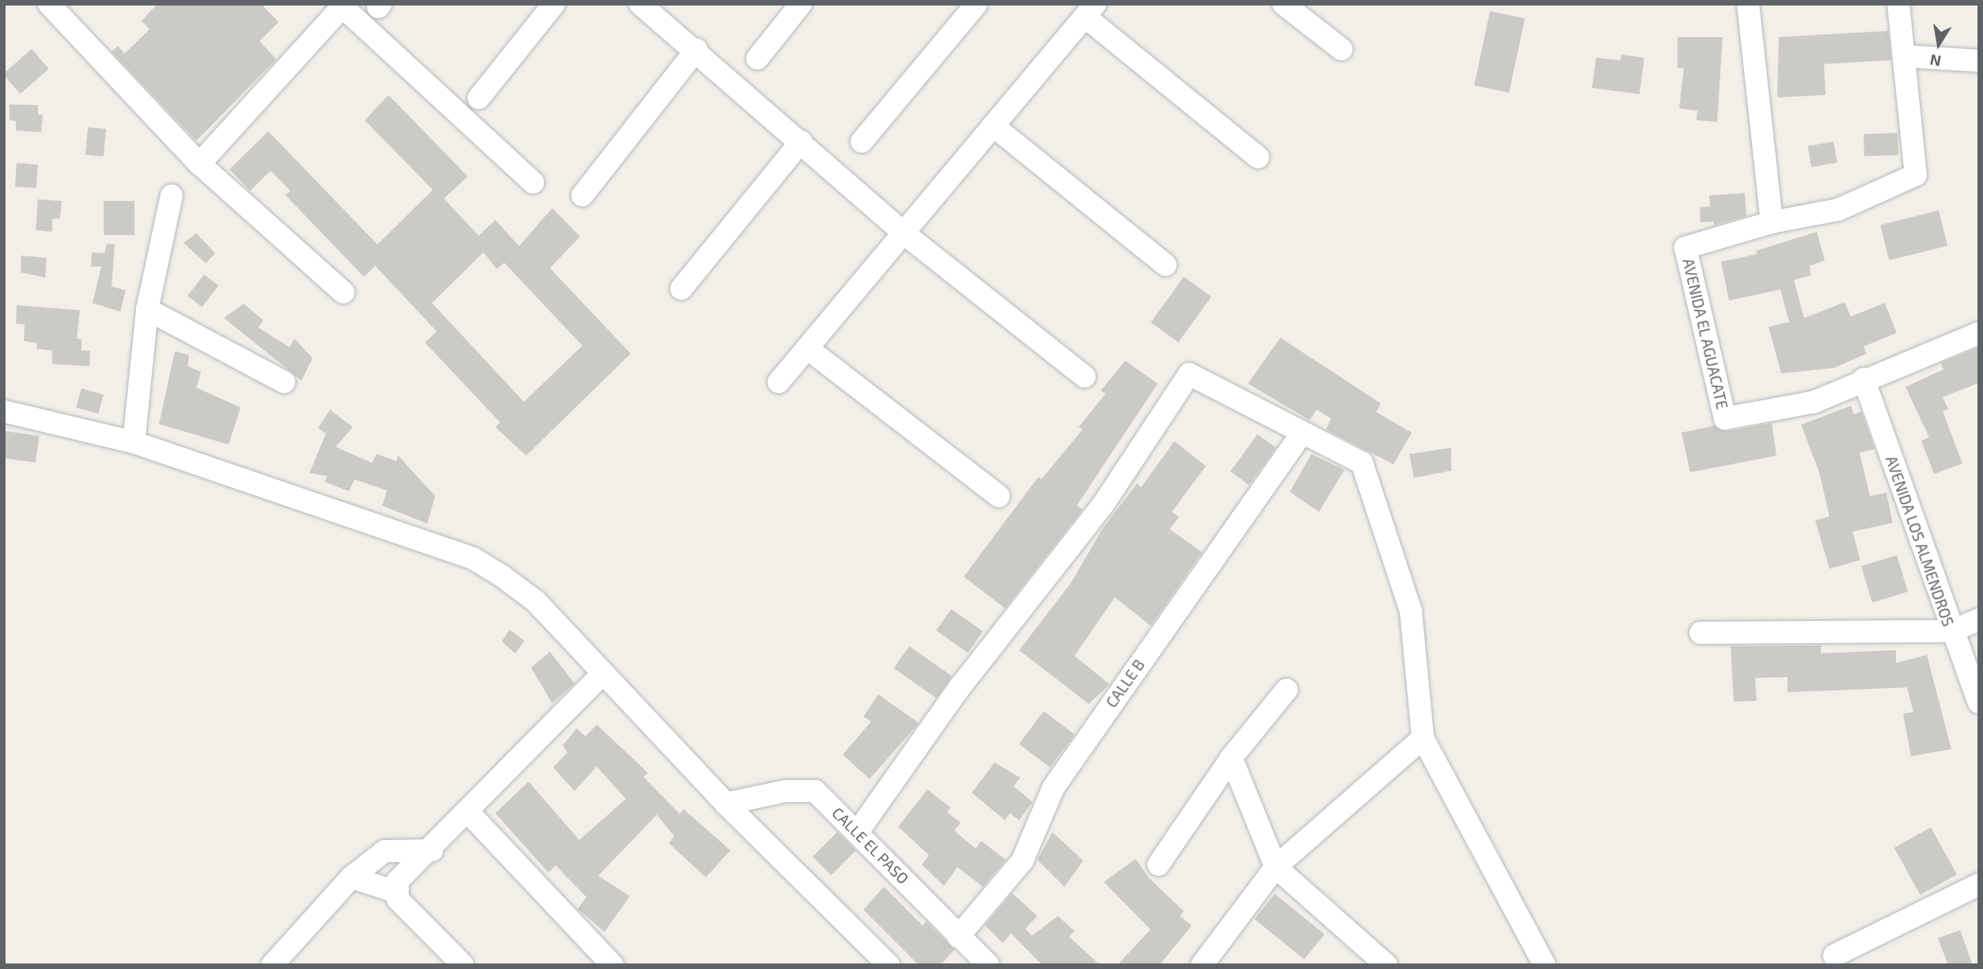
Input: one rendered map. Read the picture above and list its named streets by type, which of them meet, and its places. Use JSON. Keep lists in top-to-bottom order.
{
  "streets": {
    "street": [
      "AVENIDA EL AGUACATE",
      "AVENIDA LOS ALMENDROS",
      "CALLE B",
      "CALLE EL PASO"
    ]
  },
  "crossings": [
    ["AVENIDA EL AGUACATE", "AVENIDA LOS ALMENDROS"],
    ["CALLE B", "CALLE EL PASO"]
  ],
  "north": "bottom"
}
